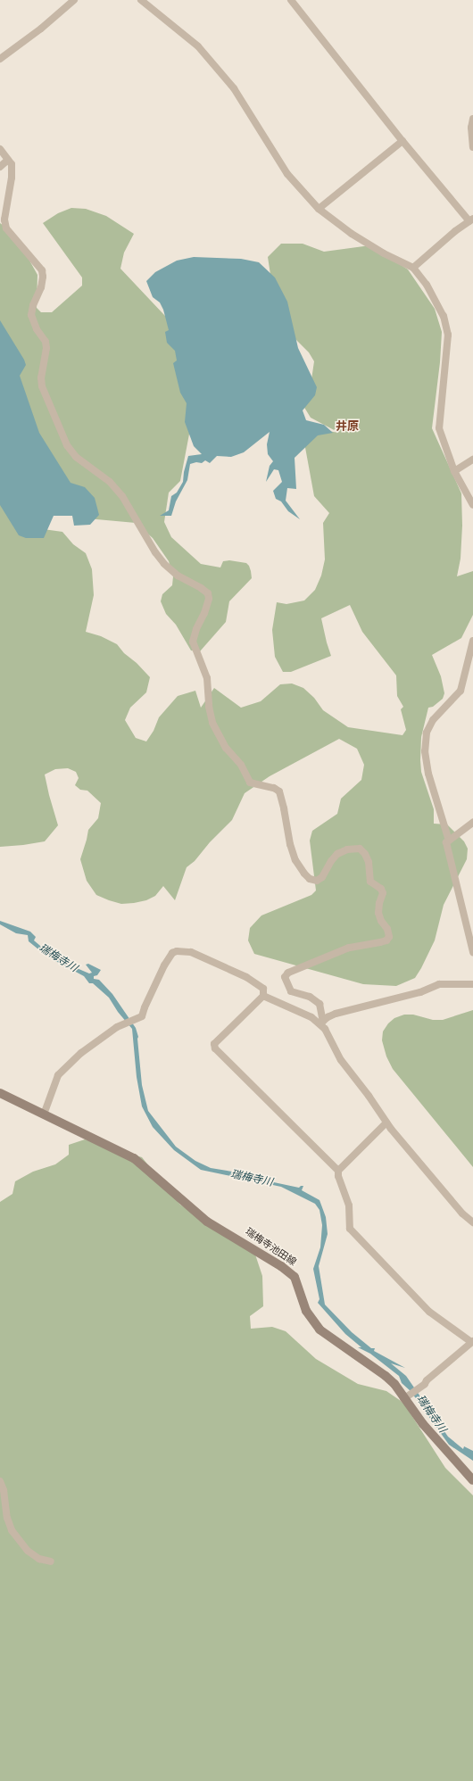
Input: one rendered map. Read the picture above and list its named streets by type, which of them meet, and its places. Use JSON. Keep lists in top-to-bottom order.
{
  "streets": {
    "main road": ["瑞梅寺池田線"]
  },
  "districts": ["井原"],
  "water": ["瑞梅寺川"]
}
